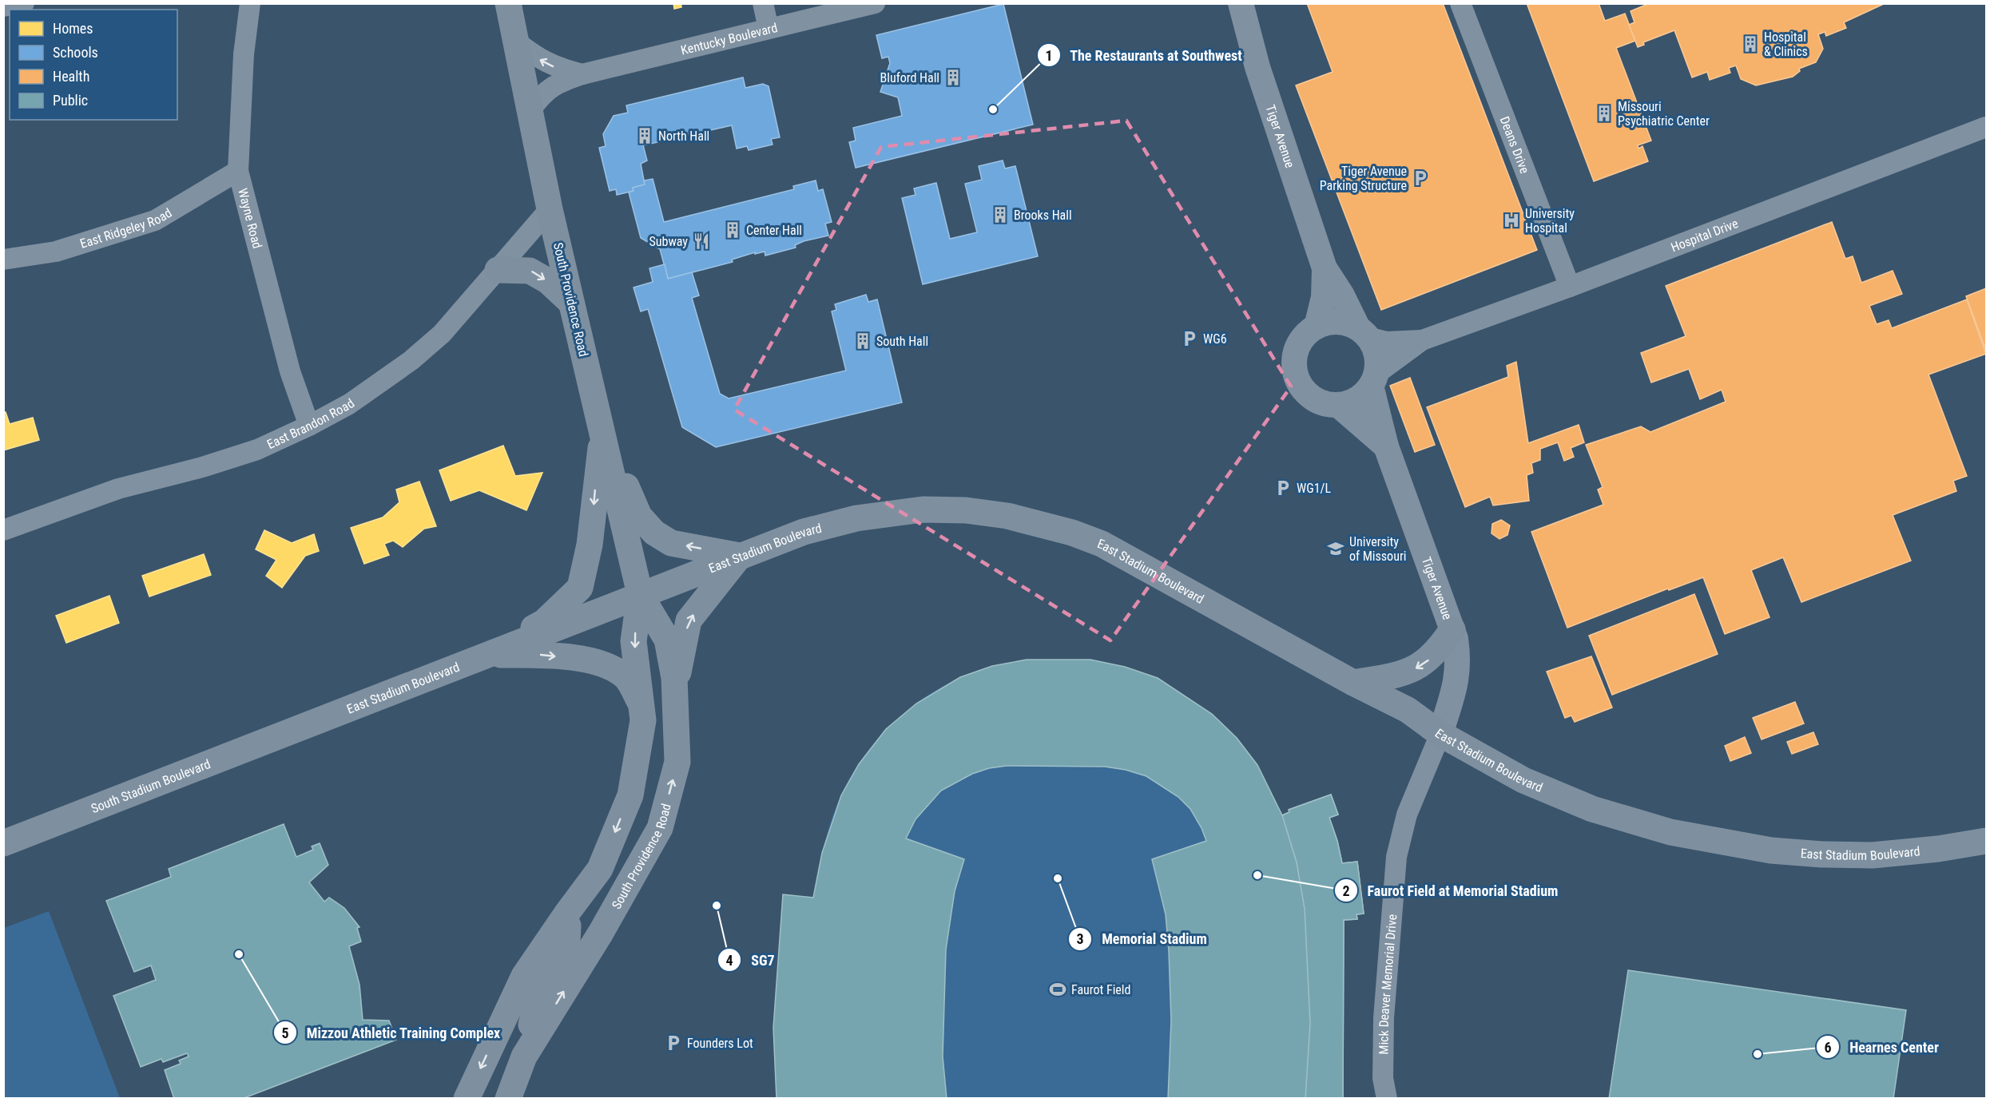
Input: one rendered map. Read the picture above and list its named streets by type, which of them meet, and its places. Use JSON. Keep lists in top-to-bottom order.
{
  "streets": {
    "main road": ["South Providence Road", "East Stadium Boulevard", "South Stadium Boulevard"],
    "street": [
      "Kentucky Boulevard",
      "Tiger Avenue",
      "Deans Drive",
      "Wayne Road",
      "East Ridgeley Road",
      "Hospital Drive",
      "East Brandon Road",
      "Mick Deaver Memorial Drive"
    ]
  },
  "crossings": [
    ["Kentucky Boulevard", "South Providence Road"],
    ["Tiger Avenue", "Hospital Drive"],
    ["Tiger Avenue", "East Stadium Boulevard"],
    ["Tiger Avenue", "Mick Deaver Memorial Drive"],
    ["Deans Drive", "Hospital Drive"],
    ["Wayne Road", "East Ridgeley Road"],
    ["Wayne Road", "East Brandon Road"],
    ["South Providence Road", "East Brandon Road"],
    ["South Providence Road", "East Stadium Boulevard"],
    ["East Stadium Boulevard", "South Stadium Boulevard"],
    ["East Stadium Boulevard", "Mick Deaver Memorial Drive"]
  ],
  "places": {
    "building": [
      "Hospital & Clinics",
      "Bluford Hall",
      "Missouri Psychiatric Center",
      "North Hall",
      "Brooks Hall",
      "Center Hall",
      "South Hall"
    ],
    "other": [
      "The Restaurants at Southwest",
      "Faurot Field at Memorial Stadium",
      "Memorial Stadium",
      "SG7",
      "Mizzou Athletic Training Complex",
      "Hearnes Center"
    ],
    "parking": [
      "Tiger Avenue Parking Structure",
      "WG6",
      "WG1/L",
      "Founders Lot"
    ],
    "hospital": ["University Hospital"],
    "restaurant": ["Subway"],
    "school or university": ["University of Missouri"],
    "sports": ["Faurot Field"]
  },
  "legend": [
    "Homes",
    "Schools",
    "Health",
    "Public"
  ]
}
